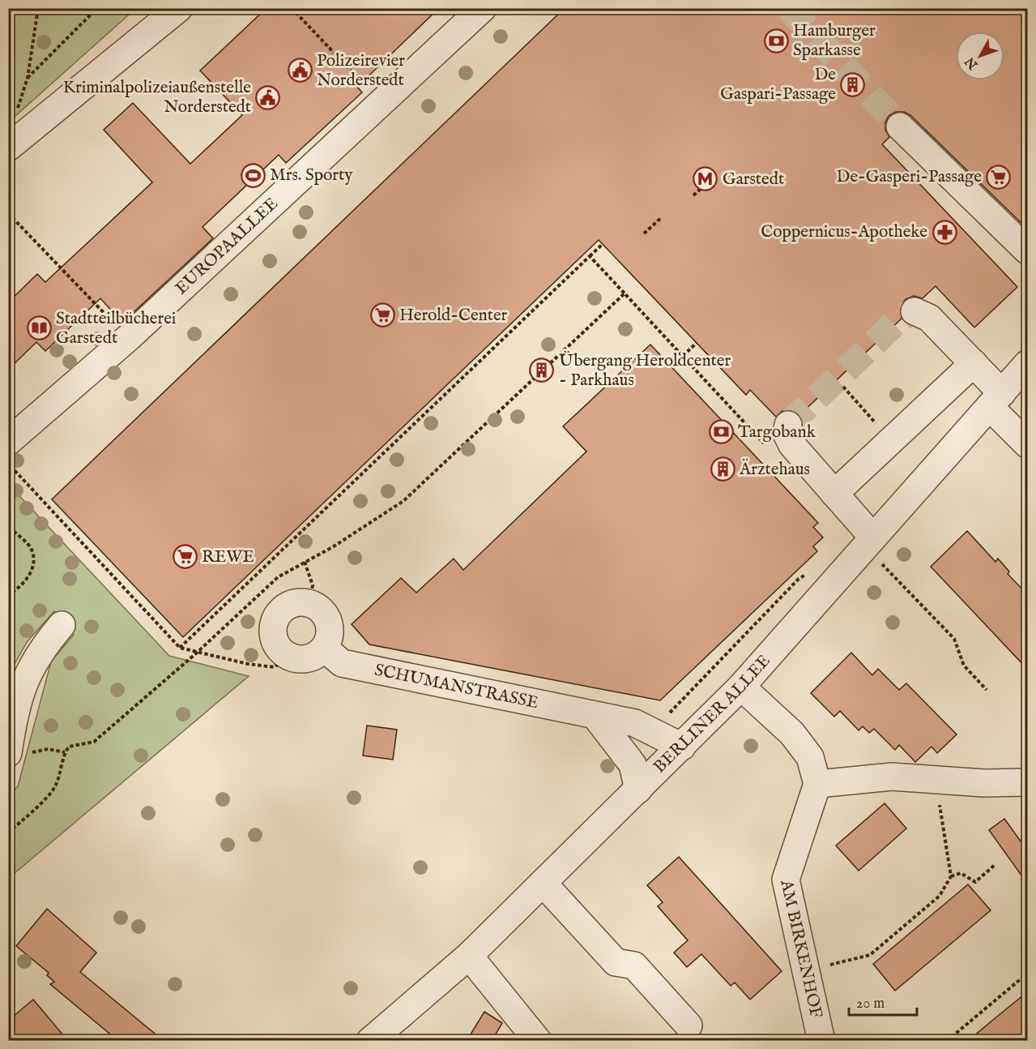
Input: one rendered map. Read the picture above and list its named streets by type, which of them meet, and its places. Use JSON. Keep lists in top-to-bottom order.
{
  "streets": {
    "street": [
      "EUROPAALLEE",
      "SCHUMANSTRASSE",
      "BERLINER ALLEE",
      "AM BIRKENHOF"
    ]
  },
  "crossings": [
    ["SCHUMANSTRASSE", "BERLINER ALLEE"]
  ],
  "places": {
    "bank": ["Hamburger Sparkasse", "Targobank"],
    "public building": ["Polizeirevier Norderstedt", "Kriminalpolizeiaußenstelle Norderstedt"],
    "building": ["De Gaspari-Passage", "Übergang Heroldcenter - Parkhaus", "Ärztehaus"],
    "sports": ["Mrs. Sporty"],
    "supermarket": ["De-Gasperi-Passage", "Herold-Center", "REWE"],
    "metro station": ["Garstedt"],
    "pharmacy": ["Coppernicus-Apotheke"],
    "library": ["Stadtteilbücherei Garstedt"]
  },
  "scale_bar": "20 m",
  "north": "bottom left"
}
